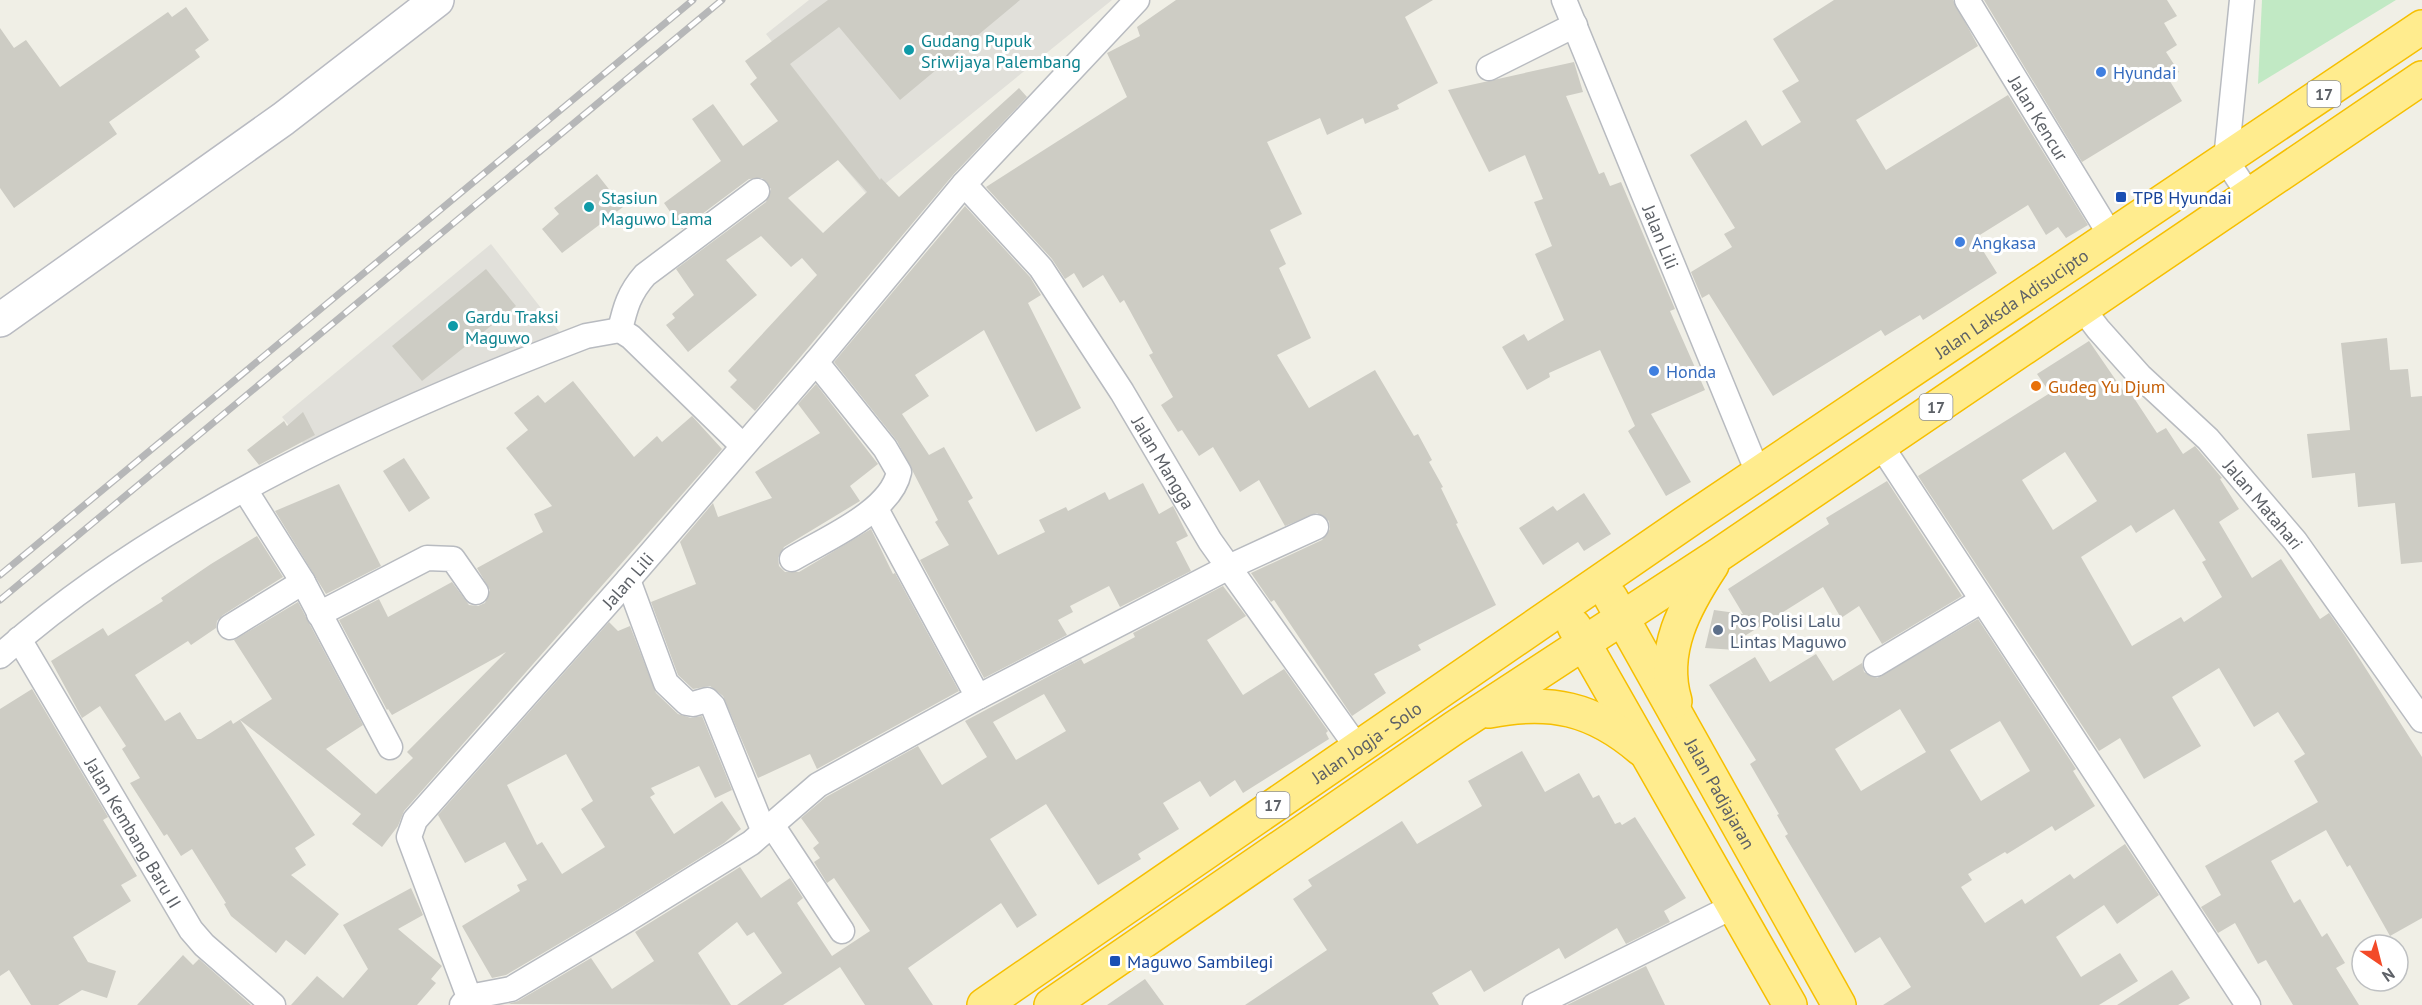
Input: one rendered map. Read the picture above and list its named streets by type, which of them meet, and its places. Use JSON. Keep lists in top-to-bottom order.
{
  "streets": {
    "highway": [
      "17",
      "Jalan Laksda Adisucipto",
      "Jalan Jogja - Solo",
      "Jalan Padjajaran"
    ],
    "street": [
      "Jalan Kencur",
      "Jalan Lili",
      "Jalan Mangga",
      "Jalan Matahari",
      "Jalan Kembang Baru II"
    ]
  },
  "crossings": [
    ["17", "Jalan Matahari"],
    ["17", "Jalan Padjajaran"],
    ["Jalan Kencur", "Jalan Laksda Adisucipto"],
    ["Jalan Lili", "Jalan Laksda Adisucipto"],
    ["Jalan Lili", "Jalan Mangga"],
    ["Jalan Laksda Adisucipto", "Jalan Jogja - Solo"],
    ["Jalan Laksda Adisucipto", "Jalan Padjajaran"],
    ["Jalan Mangga", "Jalan Jogja - Solo"],
    ["Jalan Jogja - Solo", "Jalan Padjajaran"]
  ],
  "places": {
    "other": [
      "Gudang Pupuk Sriwijaya Palembang",
      "Hyundai",
      "Stasiun Maguwo Lama",
      "Angkasa",
      "Gardu Traksi Maguwo",
      "Honda",
      "Gudeg Yu Djum",
      "Pos Polisi Lalu Lintas Maguwo"
    ],
    "transit": ["TPB Hyundai", "Maguwo Sambilegi"]
  },
  "north": "bottom right"
}
